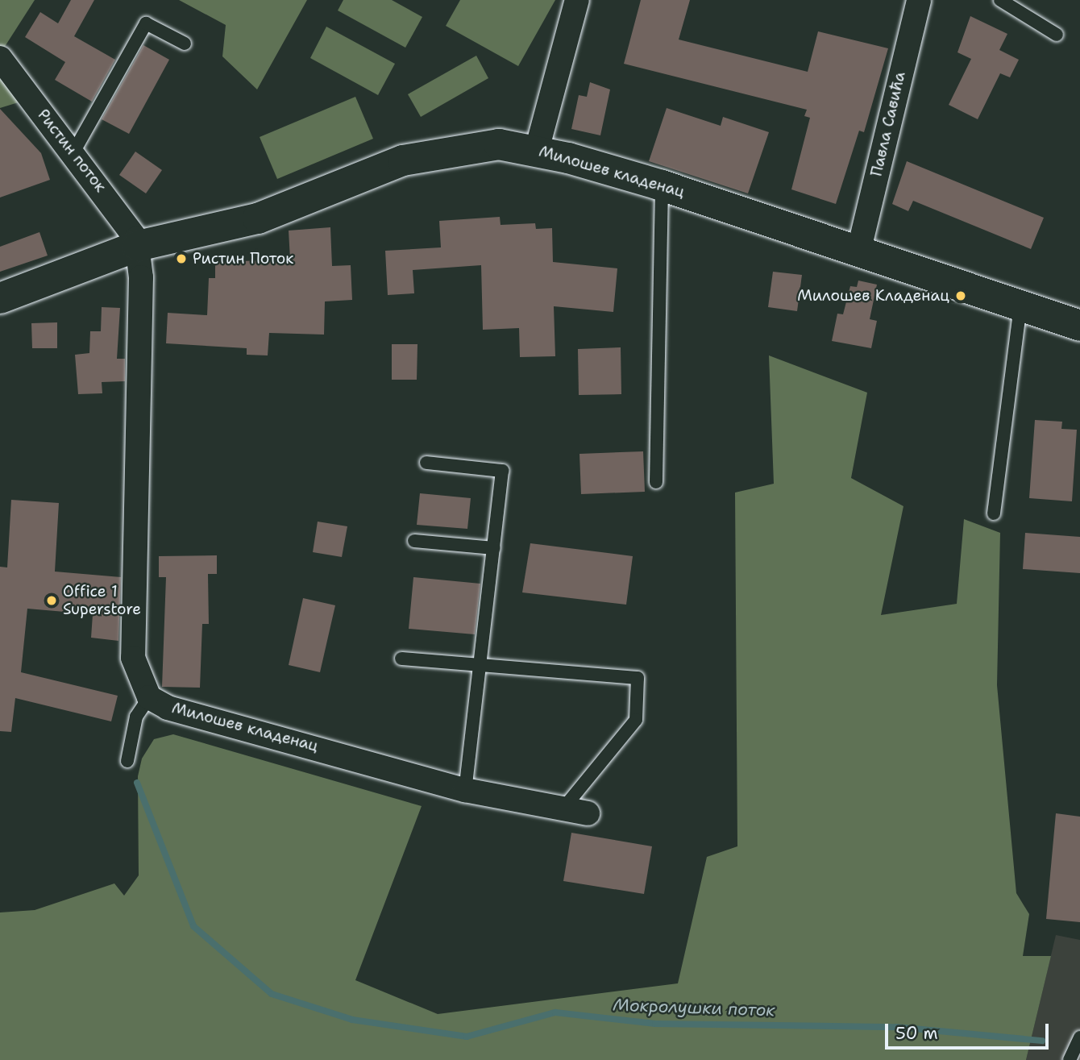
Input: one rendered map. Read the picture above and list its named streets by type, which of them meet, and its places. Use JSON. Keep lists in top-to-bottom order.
{
  "streets": {
    "street": ["Павла Савића", "Ристин поток", "Милошев кладенац"]
  },
  "crossings": [
    ["Павла Савића", "Милошев кладенац"],
    ["Ристин поток", "Милошев кладенац"]
  ],
  "water": ["Мокролушки поток"],
  "places": ["Ристин Поток", "Милошев Кладенац", "Office 1 Superstore"],
  "scale_bar": "50 m"
}
